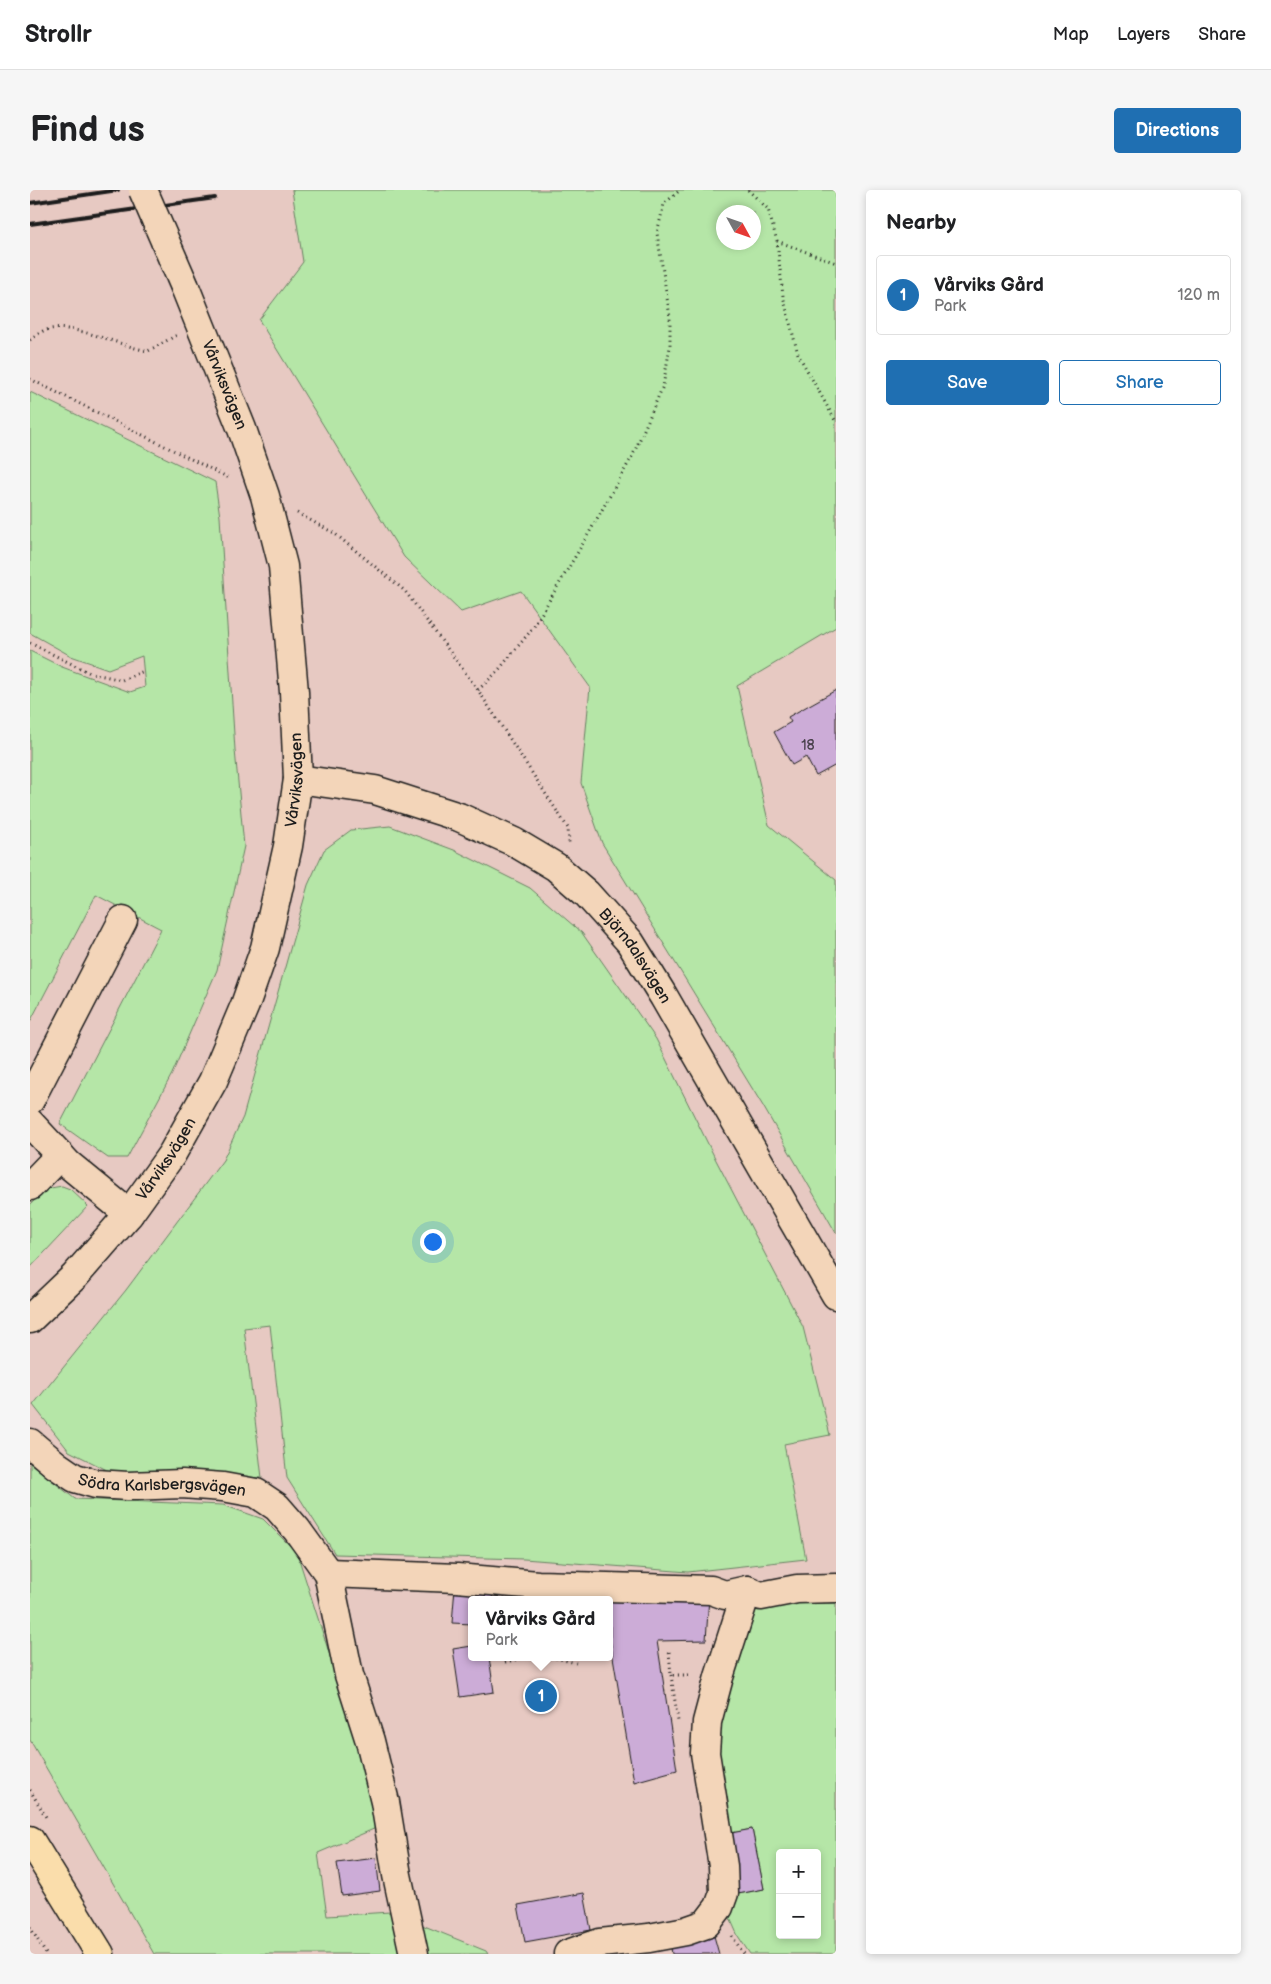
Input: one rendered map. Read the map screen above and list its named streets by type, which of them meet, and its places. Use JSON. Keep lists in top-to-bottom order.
{
  "streets": {
    "street": ["Vårviksvägen", "Björndalsvägen", "Södra Karlsbergsvägen"]
  },
  "crossings": [
    ["Vårviksvägen", "Björndalsvägen"]
  ],
  "house_numbers": ["18"],
  "north": "bottom right",
  "page": {
    "header": "Strollr",
    "nav": ["Map", "Layers", "Share"],
    "buttons": [
      "Directions",
      ["Save", "Share"]
    ],
    "title": "Find us",
    "heading": "Nearby",
    "list": [
      {
        "mark": "1",
        "name": "Vårviks Gård",
        "note": "Park",
        "value": "120 m"
      }
    ],
    "popup": ["Vårviks Gård", "Park"],
    "pins": "1",
    "map_buttons": ["+", "−"]
  }
}
